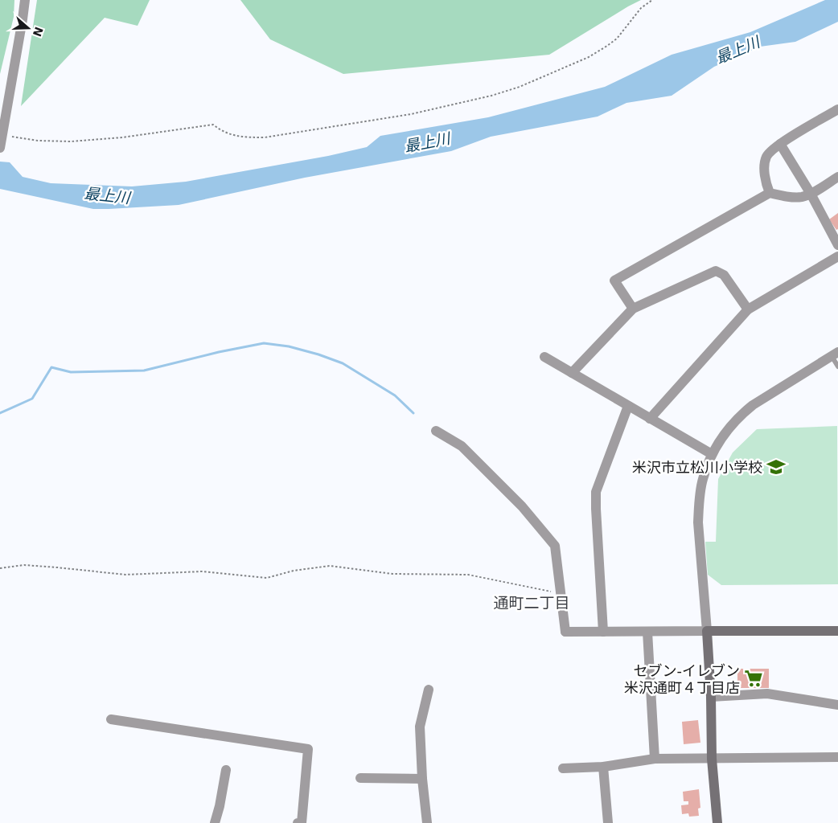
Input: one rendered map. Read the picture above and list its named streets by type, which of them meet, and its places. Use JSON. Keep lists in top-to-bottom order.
{
  "districts": ["通町二丁目"],
  "water": ["最上川"],
  "places": {
    "school or university": ["米沢市立松川小学校"],
    "supermarket": ["セブン-イレブン 米沢通町４丁目店"]
  },
  "north": "right"
}
